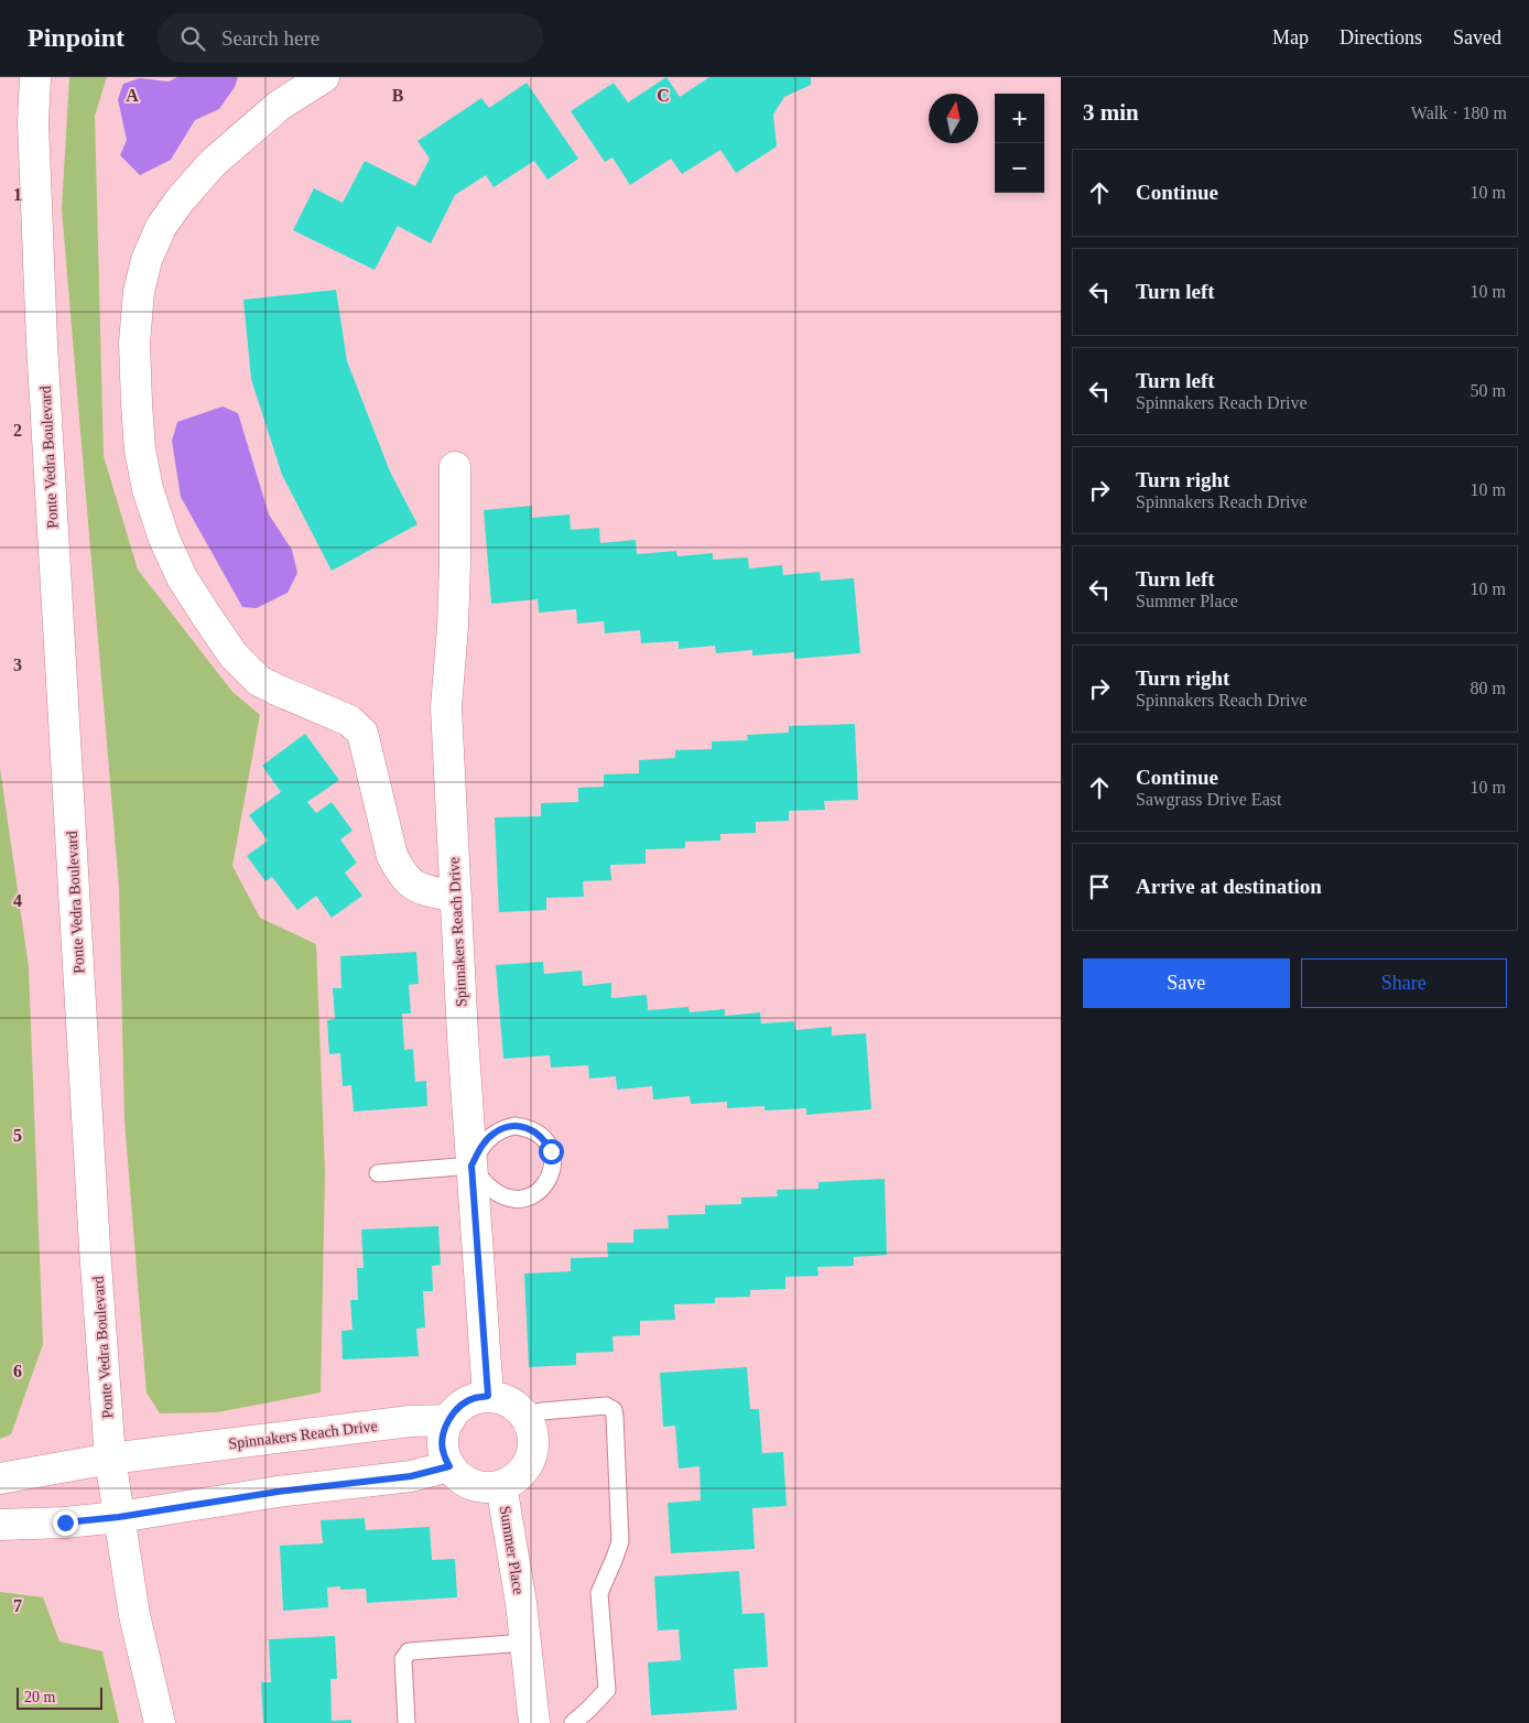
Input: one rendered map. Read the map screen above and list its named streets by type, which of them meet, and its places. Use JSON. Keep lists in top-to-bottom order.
{
  "streets": {
    "street": ["Ponte Vedra Boulevard", "Spinnakers Reach Drive", "Summer Place"]
  },
  "crossings": [
    ["Ponte Vedra Boulevard", "Spinnakers Reach Drive"],
    ["Spinnakers Reach Drive", "Summer Place"]
  ],
  "scale_bar": "20 m",
  "north": "top",
  "page": {
    "header": "Pinpoint",
    "search": "Search here",
    "nav": ["Map", "Directions", "Saved"],
    "heading": ["3 min", "Walk · 180 m"],
    "map_buttons": ["+", "−"],
    "list": [
      ["Continue", "10 m"],
      ["Turn left", "10 m"],
      ["Turn left", "Spinnakers Reach Drive", "50 m"],
      ["Turn right", "Spinnakers Reach Drive", "10 m"],
      ["Turn left", "Summer Place", "10 m"],
      ["Turn right", "Spinnakers Reach Drive", "80 m"],
      ["Continue", "Sawgrass Drive East", "10 m"],
      "Arrive at destination"
    ],
    "buttons": ["Save", "Share"],
    "scale": "20 m"
  },
  "grid": {
    "columns": ["A", "B", "C"],
    "rows": [
      "1",
      "2",
      "3",
      "4",
      "5",
      "6",
      "7"
    ]
  }
}
